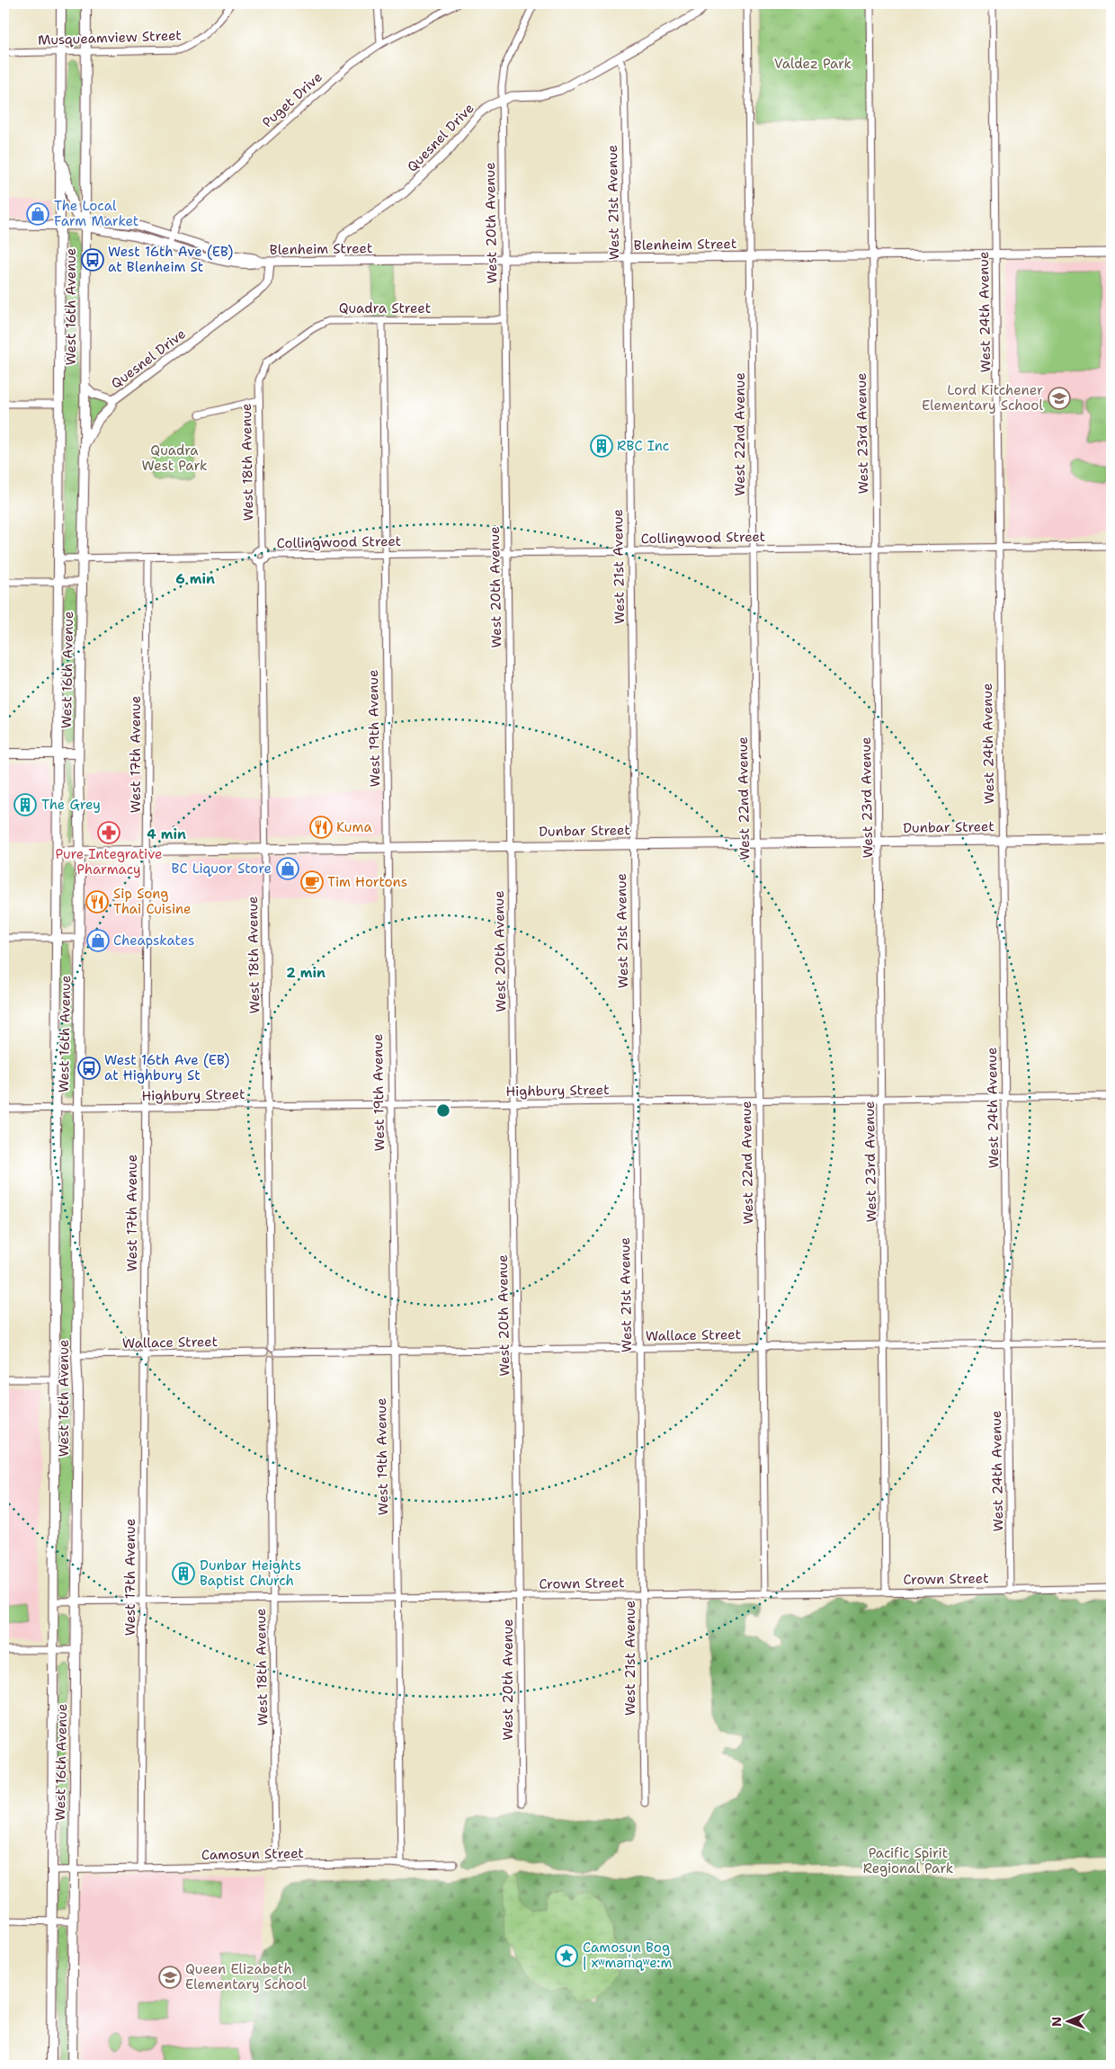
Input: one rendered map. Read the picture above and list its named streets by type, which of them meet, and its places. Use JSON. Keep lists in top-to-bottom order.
{
  "streets": {
    "main road": ["West 16th Avenue", "Dunbar Street"],
    "street": [
      "Musqueamview Street",
      "Puget Drive",
      "Quesnel Drive",
      "West 21st Avenue",
      "West 20th Avenue",
      "Blenheim Street",
      "Quadra Street",
      "West 24th Avenue",
      "West 23rd Avenue",
      "West 22nd Avenue",
      "West 18th Avenue",
      "Collingwood Street",
      "West 19th Avenue",
      "West 17th Avenue",
      "Highbury Street",
      "Wallace Street",
      "Crown Street",
      "Camosun Street"
    ]
  },
  "crossings": [
    ["Musqueamview Street", "West 16th Avenue"],
    ["Puget Drive", "Blenheim Street"],
    ["Quesnel Drive", "West 21st Avenue"],
    ["Quesnel Drive", "West 20th Avenue"],
    ["Quesnel Drive", "Blenheim Street"],
    ["Quesnel Drive", "West 16th Avenue"],
    ["West 21st Avenue", "Blenheim Street"],
    ["West 21st Avenue", "Collingwood Street"],
    ["West 21st Avenue", "Dunbar Street"],
    ["West 21st Avenue", "Highbury Street"],
    ["West 21st Avenue", "Wallace Street"],
    ["West 21st Avenue", "Crown Street"],
    ["West 20th Avenue", "Blenheim Street"],
    ["West 20th Avenue", "Quadra Street"],
    ["West 20th Avenue", "Collingwood Street"],
    ["West 20th Avenue", "Dunbar Street"],
    ["West 20th Avenue", "Highbury Street"],
    ["West 20th Avenue", "Wallace Street"],
    ["West 20th Avenue", "Crown Street"],
    ["Blenheim Street", "West 16th Avenue"],
    ["Blenheim Street", "West 24th Avenue"],
    ["Blenheim Street", "West 23rd Avenue"],
    ["Blenheim Street", "West 22nd Avenue"],
    ["West 16th Avenue", "Dunbar Street"],
    ["West 16th Avenue", "Highbury Street"],
    ["West 16th Avenue", "Wallace Street"],
    ["West 16th Avenue", "Crown Street"],
    ["West 16th Avenue", "Camosun Street"],
    ["Quadra Street", "West 18th Avenue"],
    ["Quadra Street", "West 19th Avenue"],
    ["West 24th Avenue", "Collingwood Street"],
    ["West 24th Avenue", "Dunbar Street"],
    ["West 24th Avenue", "Highbury Street"],
    ["West 24th Avenue", "Wallace Street"],
    ["West 24th Avenue", "Crown Street"],
    ["West 23rd Avenue", "Collingwood Street"],
    ["West 23rd Avenue", "Dunbar Street"],
    ["West 23rd Avenue", "Highbury Street"],
    ["West 23rd Avenue", "Wallace Street"],
    ["West 23rd Avenue", "Crown Street"],
    ["West 22nd Avenue", "Collingwood Street"],
    ["West 22nd Avenue", "Dunbar Street"],
    ["West 22nd Avenue", "Highbury Street"],
    ["West 22nd Avenue", "Wallace Street"],
    ["West 22nd Avenue", "Crown Street"],
    ["West 18th Avenue", "Collingwood Street"],
    ["West 18th Avenue", "Dunbar Street"],
    ["West 18th Avenue", "Highbury Street"],
    ["West 18th Avenue", "Wallace Street"],
    ["West 18th Avenue", "Crown Street"],
    ["West 18th Avenue", "Camosun Street"],
    ["Collingwood Street", "West 19th Avenue"],
    ["West 19th Avenue", "Dunbar Street"],
    ["West 19th Avenue", "Highbury Street"],
    ["West 19th Avenue", "Wallace Street"],
    ["West 19th Avenue", "Crown Street"],
    ["West 19th Avenue", "Camosun Street"],
    ["West 17th Avenue", "Dunbar Street"],
    ["West 17th Avenue", "Highbury Street"],
    ["West 17th Avenue", "Wallace Street"],
    ["West 17th Avenue", "Crown Street"],
    ["West 17th Avenue", "Camosun Street"]
  ],
  "parks": ["Valdez Park", "Quadra West Park", "Pacific Spirit Regional Park"],
  "places": {
    "shop": ["The Local Farm Market", "BC Liquor Store", "Cheapskates"],
    "bus stop": ["West 16th Ave (EB) at Blenheim St", "West 16th Ave (EB) at Highbury St"],
    "school or university": ["Lord Kitchener Elementary School", "Queen Elizabeth Elementary School"],
    "building": ["RBC Inc", "The Grey", "Dunbar Heights Baptist Church"],
    "restaurant": ["Kuma", "Sip Song Thai Cuisine"],
    "pharmacy": ["Pure Integrative Pharmacy"],
    "cafe": ["Tim Hortons"],
    "place": ["Camosun Bog | xʷməm̓qʷe:m"]
  },
  "north": "left",
  "rings": ["6 min", "4 min", "2 min"]
}
